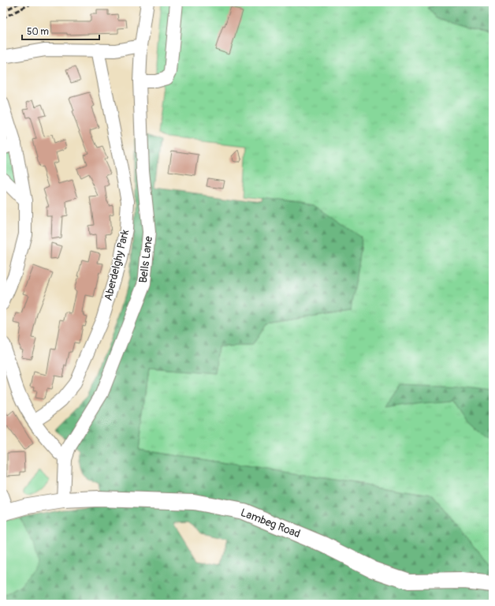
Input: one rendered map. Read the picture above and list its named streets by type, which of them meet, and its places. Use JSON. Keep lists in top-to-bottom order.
{
  "streets": {
    "main road": ["Lambeg Road"],
    "street": ["Bells Lane", "Aberdelghy Park"]
  },
  "crossings": [
    ["Bells Lane", "Lambeg Road"]
  ],
  "scale_bar": "50 m"
}
